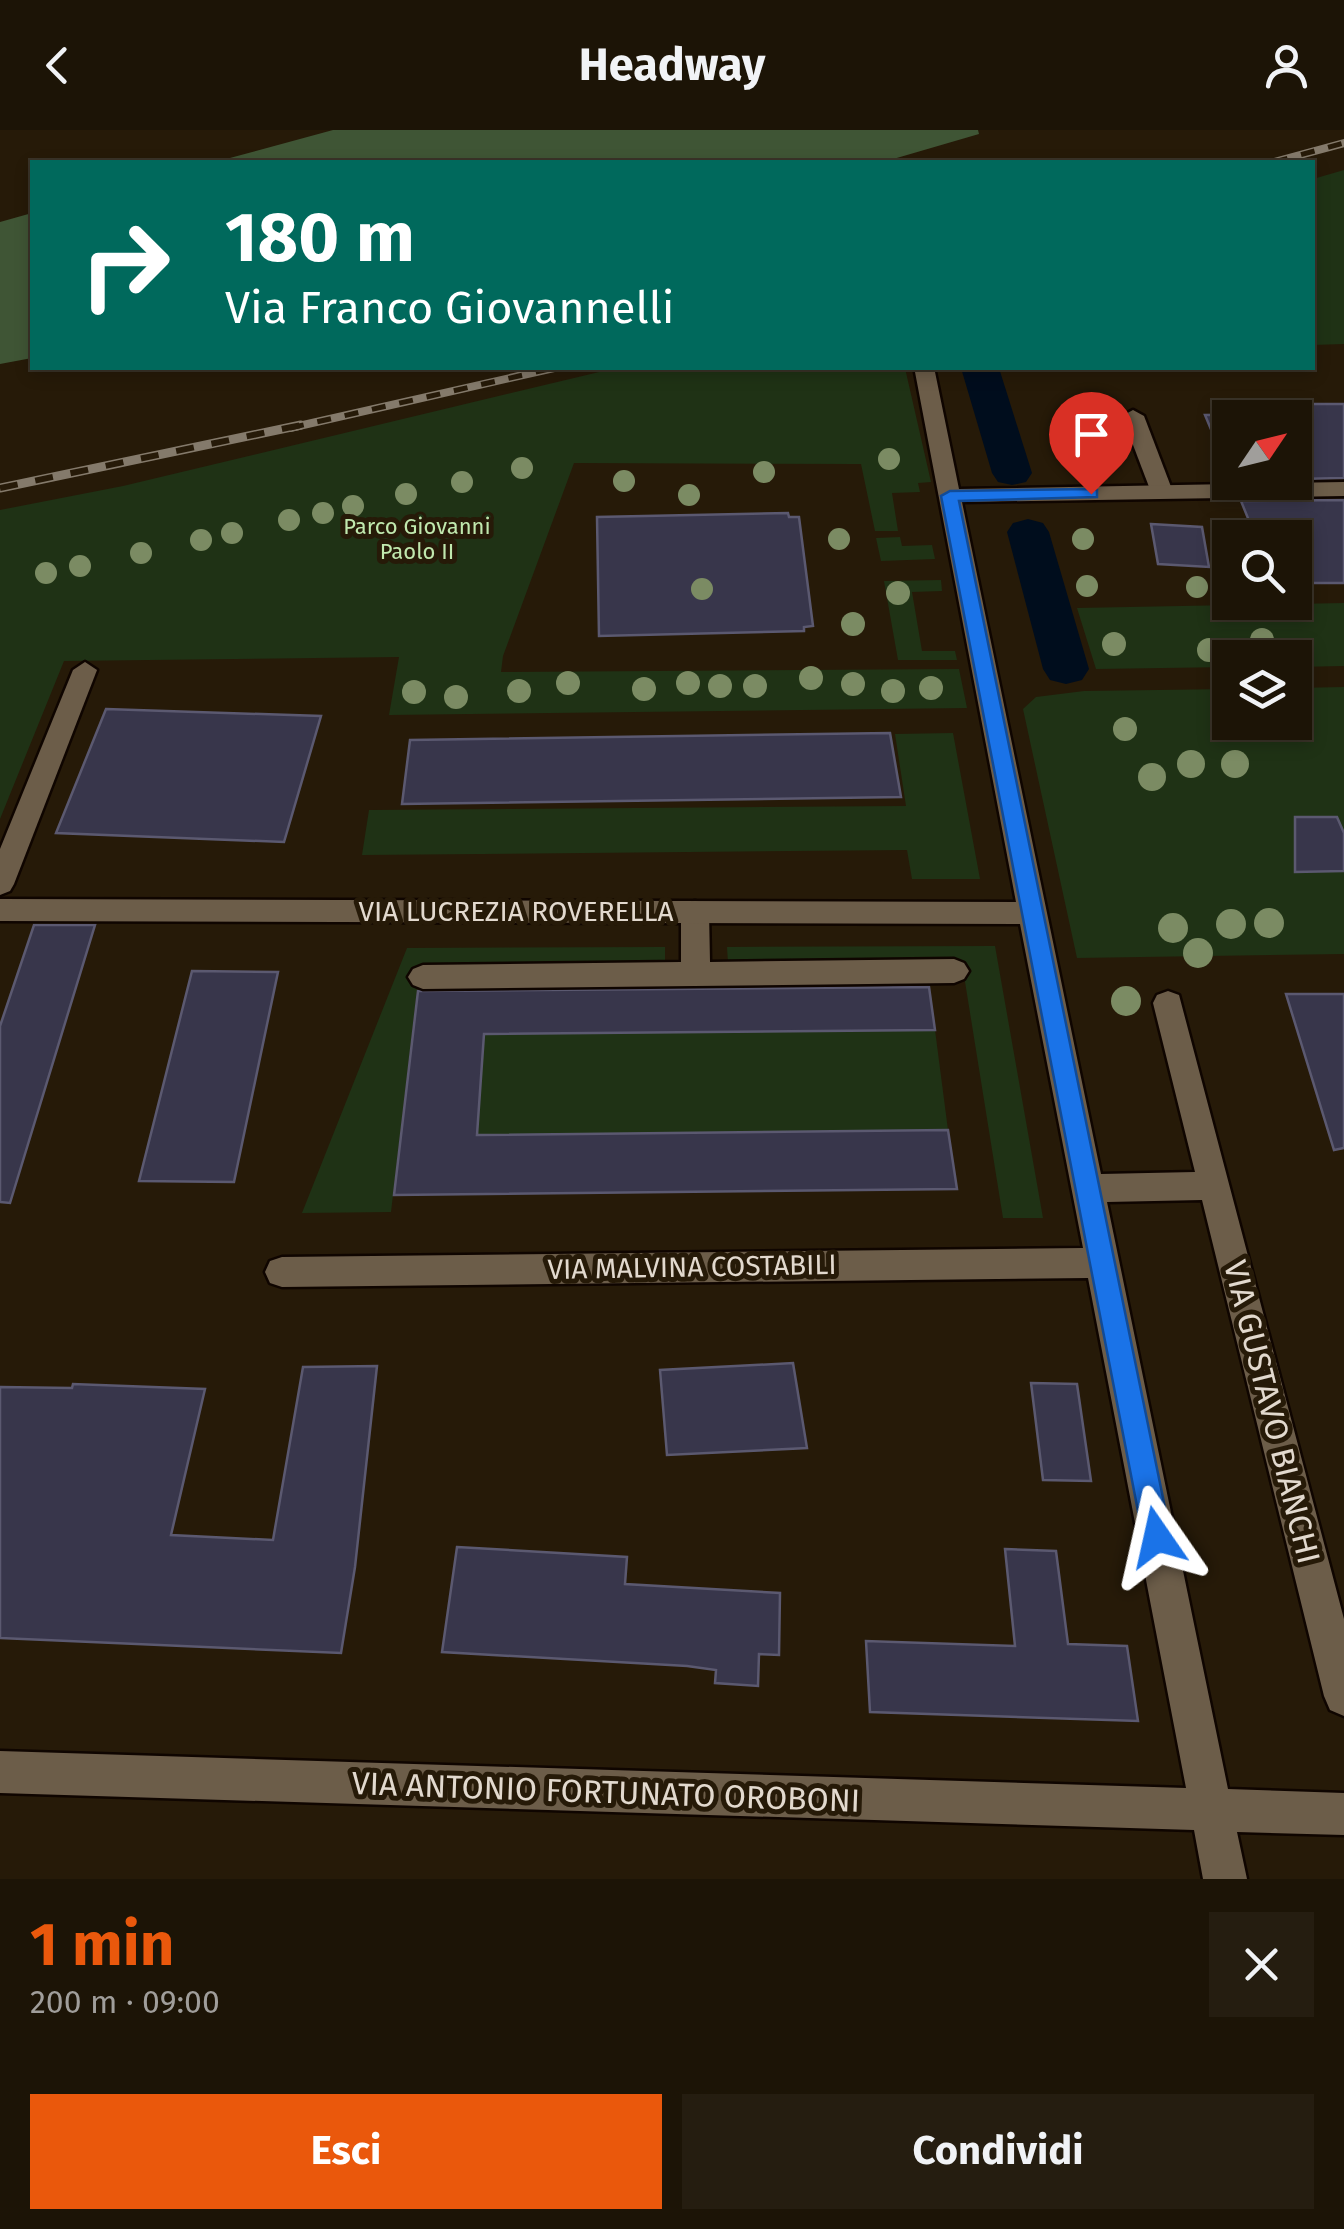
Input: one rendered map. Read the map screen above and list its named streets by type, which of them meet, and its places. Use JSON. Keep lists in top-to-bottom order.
{
  "streets": {
    "street": [
      "VIA LUCREZIA ROVERELLA",
      "VIA MALVINA COSTABILI",
      "VIA GUSTAVO BIANCHI",
      "VIA ANTONIO FORTUNATO OROBONI"
    ]
  },
  "parks": ["Parco Giovanni Paolo II"],
  "north": "top right",
  "page": {
    "header": "Headway",
    "turn": ["180 m", "Via Franco Giovannelli"],
    "heading": ["1 min", "200 m · 09:00"],
    "buttons": ["Esci", "Condividi"]
  }
}
